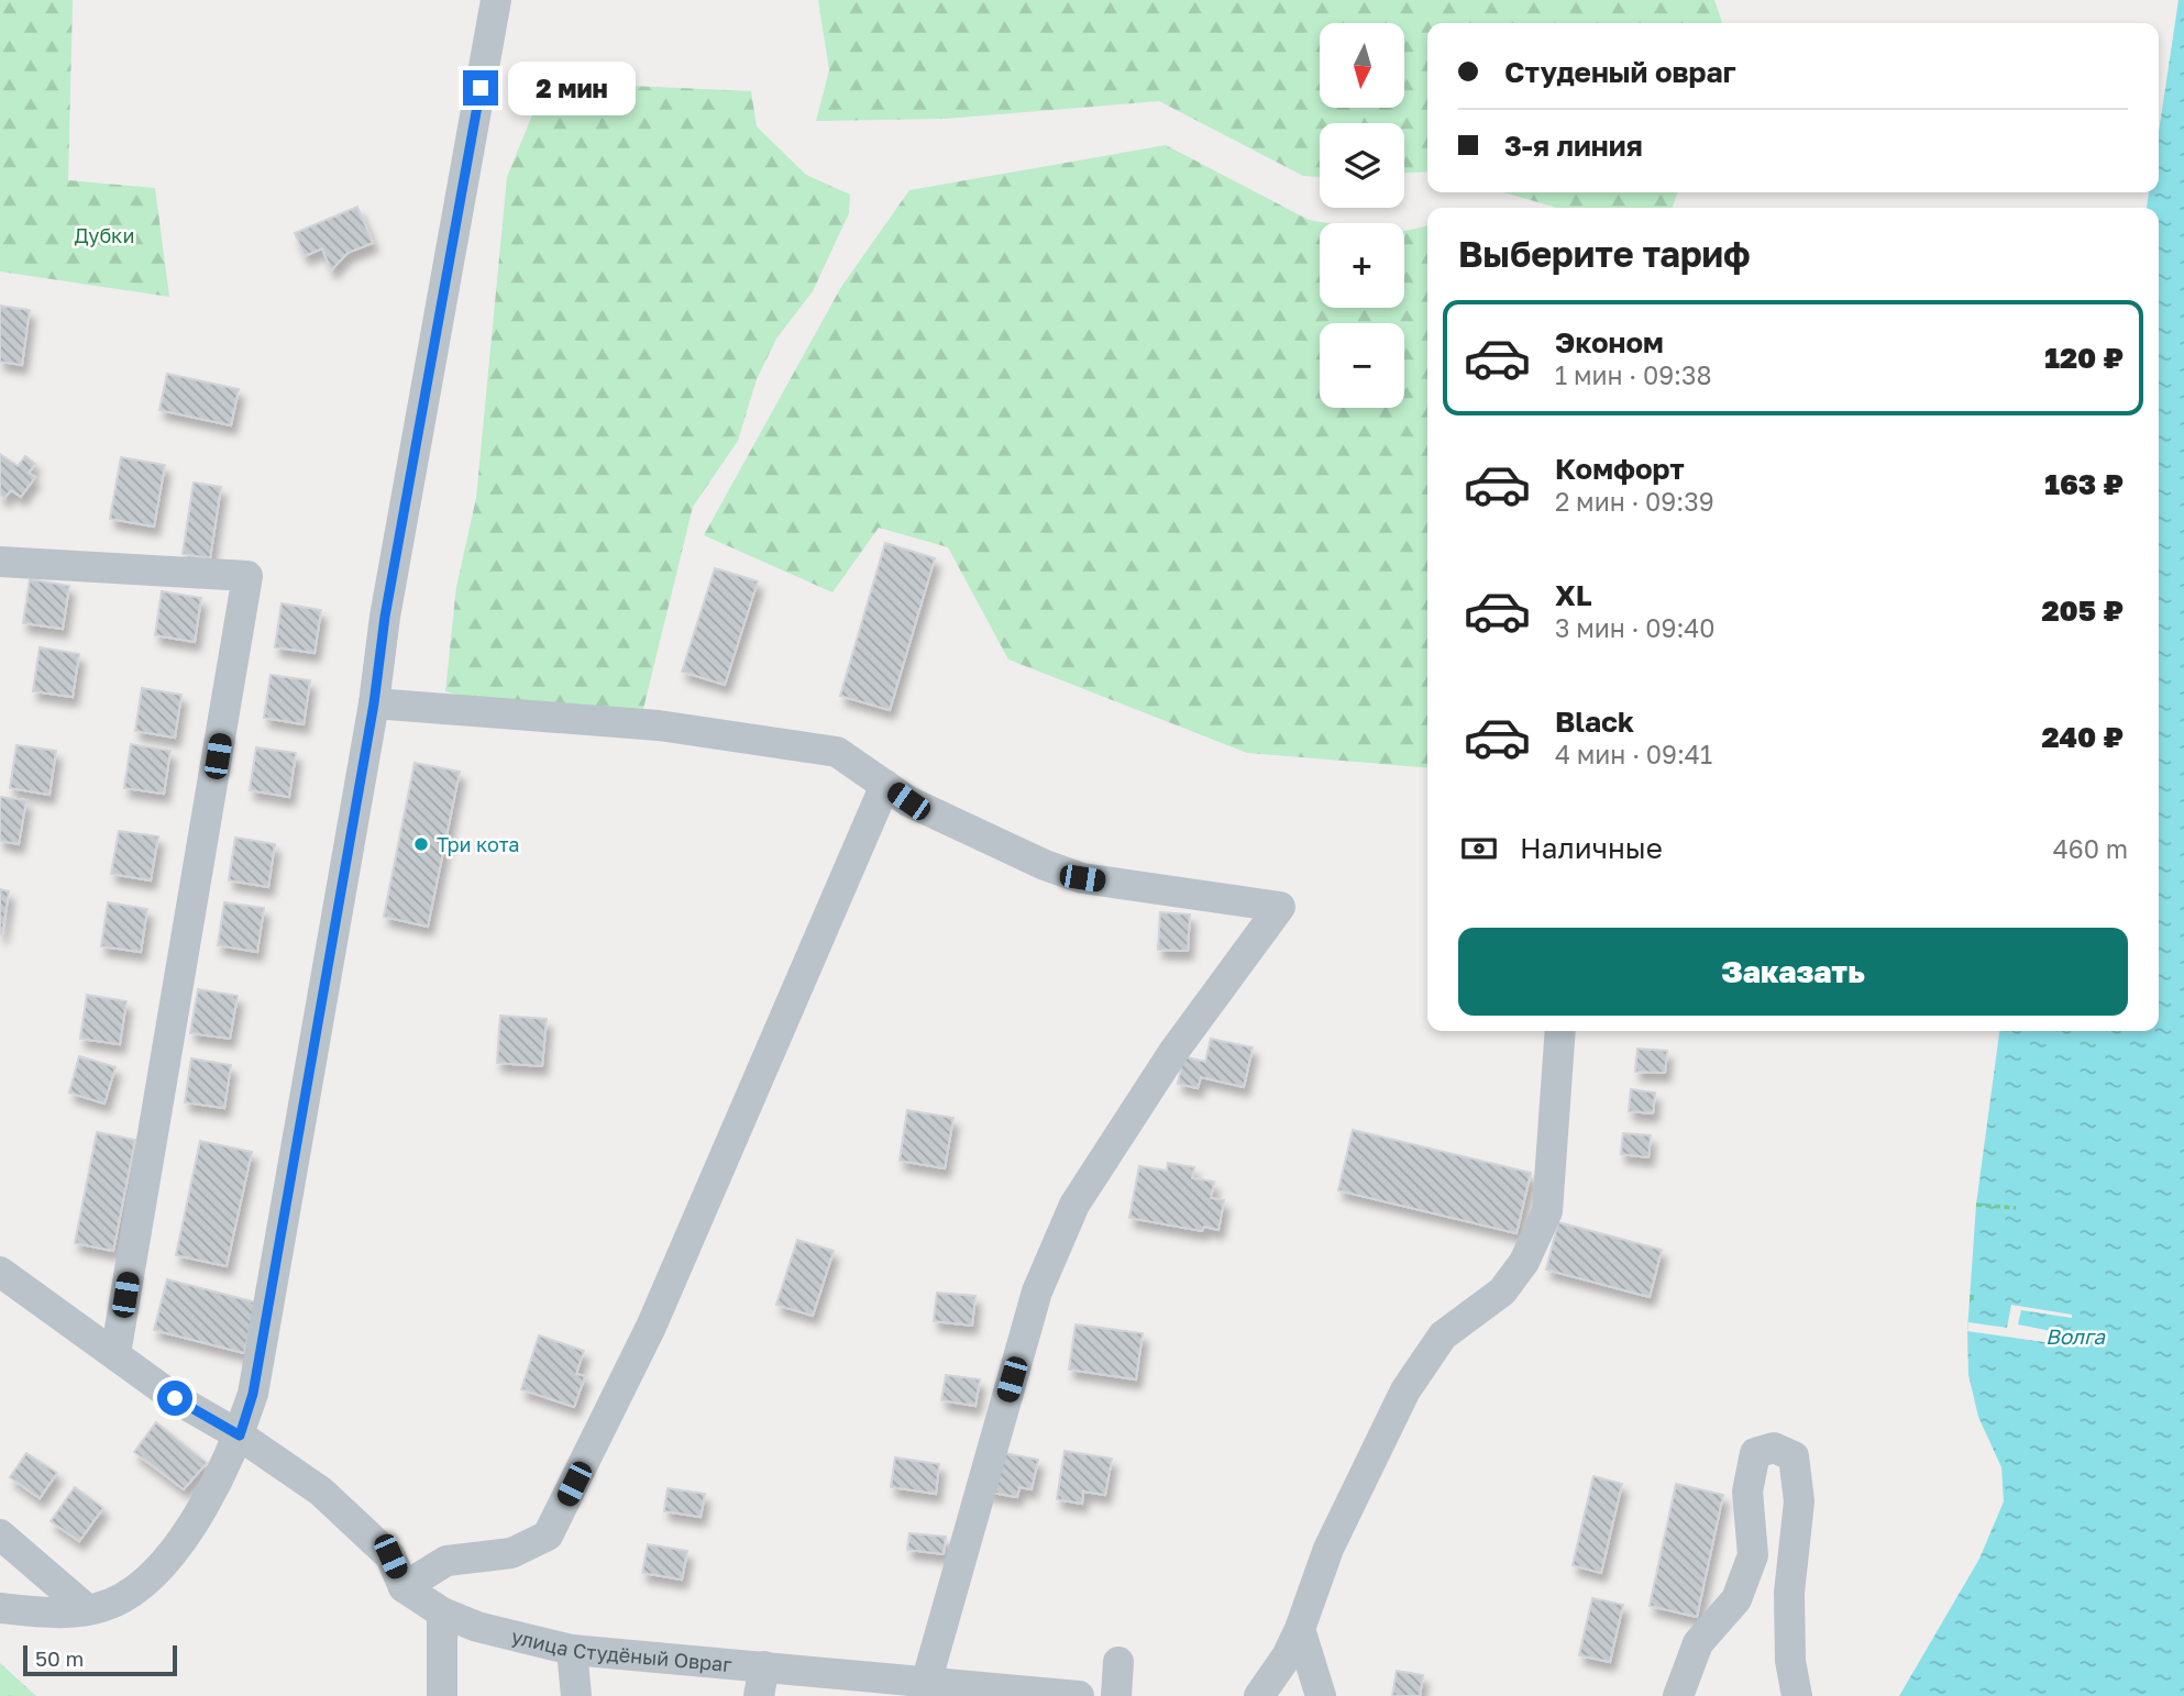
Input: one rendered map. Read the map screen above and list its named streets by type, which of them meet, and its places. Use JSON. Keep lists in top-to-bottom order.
{
  "streets": {
    "street": ["улица Студёный Овраг"]
  },
  "water": ["Волга"],
  "parks": ["Дубки"],
  "places": ["Три кота"],
  "scale_bar": "50 m",
  "north": "bottom",
  "page": {
    "map_buttons": ["+", "−"],
    "banner": ["Студеный овраг", "3-я линия"],
    "bubble": "2 мин",
    "heading": "Выберите тариф",
    "list": [
      {
        "name": "Эконом",
        "note": "1 мин · 09:38",
        "value": "120 ₽"
      },
      {
        "name": "Комфорт",
        "note": "2 мин · 09:39",
        "value": "163 ₽"
      },
      {
        "name": "XL",
        "note": "3 мин · 09:40",
        "value": "205 ₽"
      },
      {
        "name": "Black",
        "note": "4 мин · 09:41",
        "value": "240 ₽"
      }
    ],
    "pay": ["Наличные", "460 m"],
    "buttons": "Заказать",
    "scale": "50 m"
  }
}
